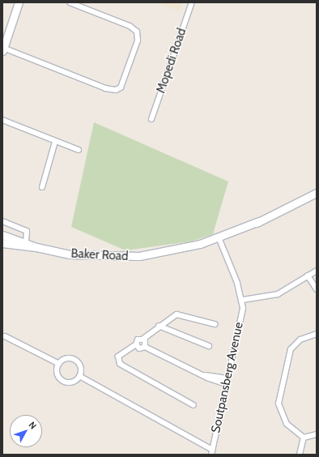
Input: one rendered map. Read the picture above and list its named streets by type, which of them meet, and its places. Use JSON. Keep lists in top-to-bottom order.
{
  "streets": {
    "main road": ["Baker Road"],
    "street": ["Mopedi Road", "Soutpansberg Avenue"]
  },
  "north": "top right"
}
